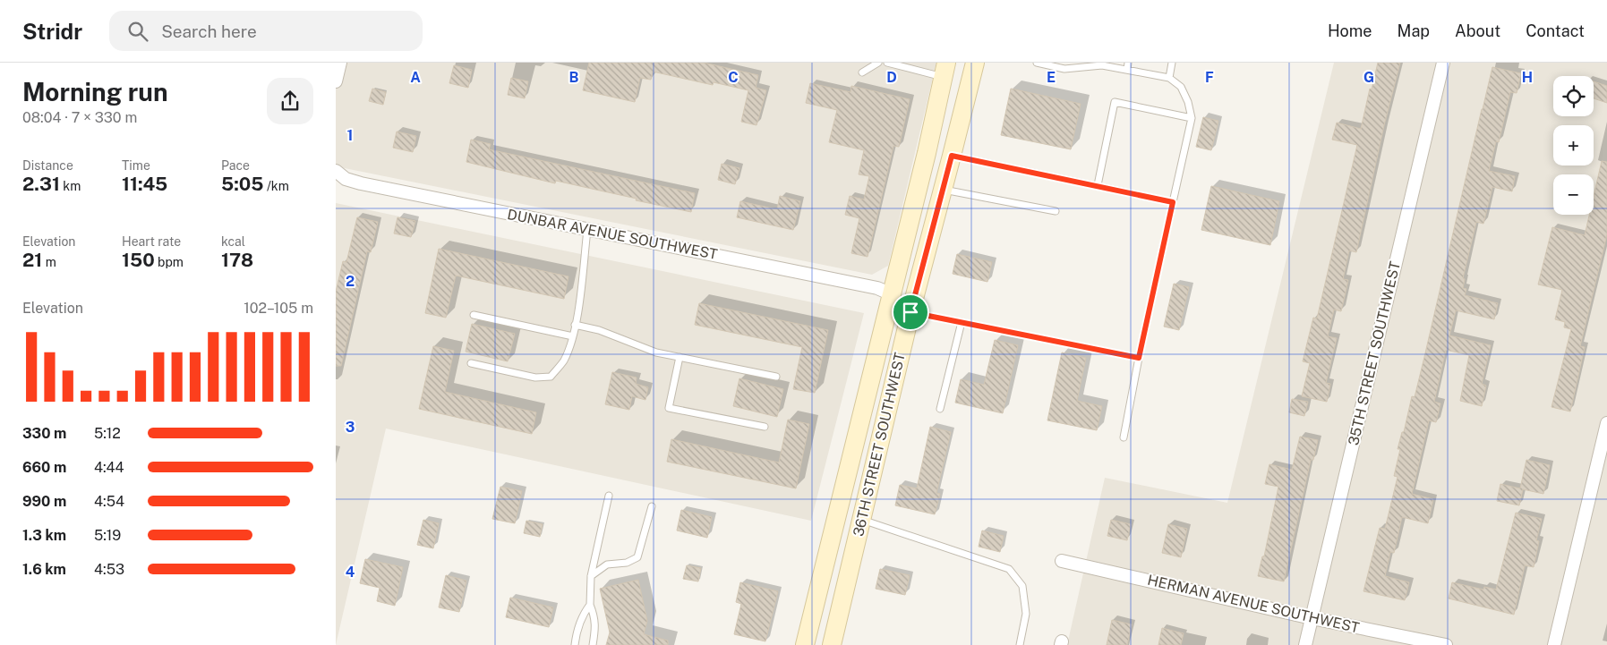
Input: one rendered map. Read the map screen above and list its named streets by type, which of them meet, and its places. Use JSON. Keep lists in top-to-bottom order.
{
  "streets": {
    "street": [
      "DUNBAR AVENUE SOUTHWEST",
      "35TH STREET SOUTHWEST",
      "36TH STREET SOUTHWEST",
      "HERMAN AVENUE SOUTHWEST"
    ]
  },
  "crossings": [
    ["DUNBAR AVENUE SOUTHWEST", "36TH STREET SOUTHWEST"],
    ["35TH STREET SOUTHWEST", "HERMAN AVENUE SOUTHWEST"]
  ],
  "page": {
    "header": "Stridr",
    "search": "Search here",
    "nav": [
      "Home",
      "Map",
      "About",
      "Contact"
    ],
    "heading": ["Morning run", "08:04 · 7 × 330 m"],
    "map_buttons": ["+", "−"],
    "stats": [
      ["Distance", "2.31 km"],
      ["Time", "11:45"],
      ["Pace", "5:05 /km"],
      ["Elevation", "21 m"],
      ["Heart rate", "150 bpm"],
      ["kcal", "178"]
    ],
    "chart": ["Elevation", "102–105 m"],
    "list": [
      {
        "name": "330 m",
        "note": "5:12"
      },
      {
        "name": "660 m",
        "note": "4:44"
      },
      {
        "name": "990 m",
        "note": "4:54"
      },
      {
        "name": "1.3 km",
        "note": "5:19"
      },
      {
        "name": "1.6 km",
        "note": "4:53"
      }
    ]
  },
  "grid": {
    "columns": [
      "A",
      "B",
      "C",
      "D",
      "E",
      "F",
      "G",
      "H"
    ],
    "rows": [
      "1",
      "2",
      "3",
      "4"
    ]
  }
}
